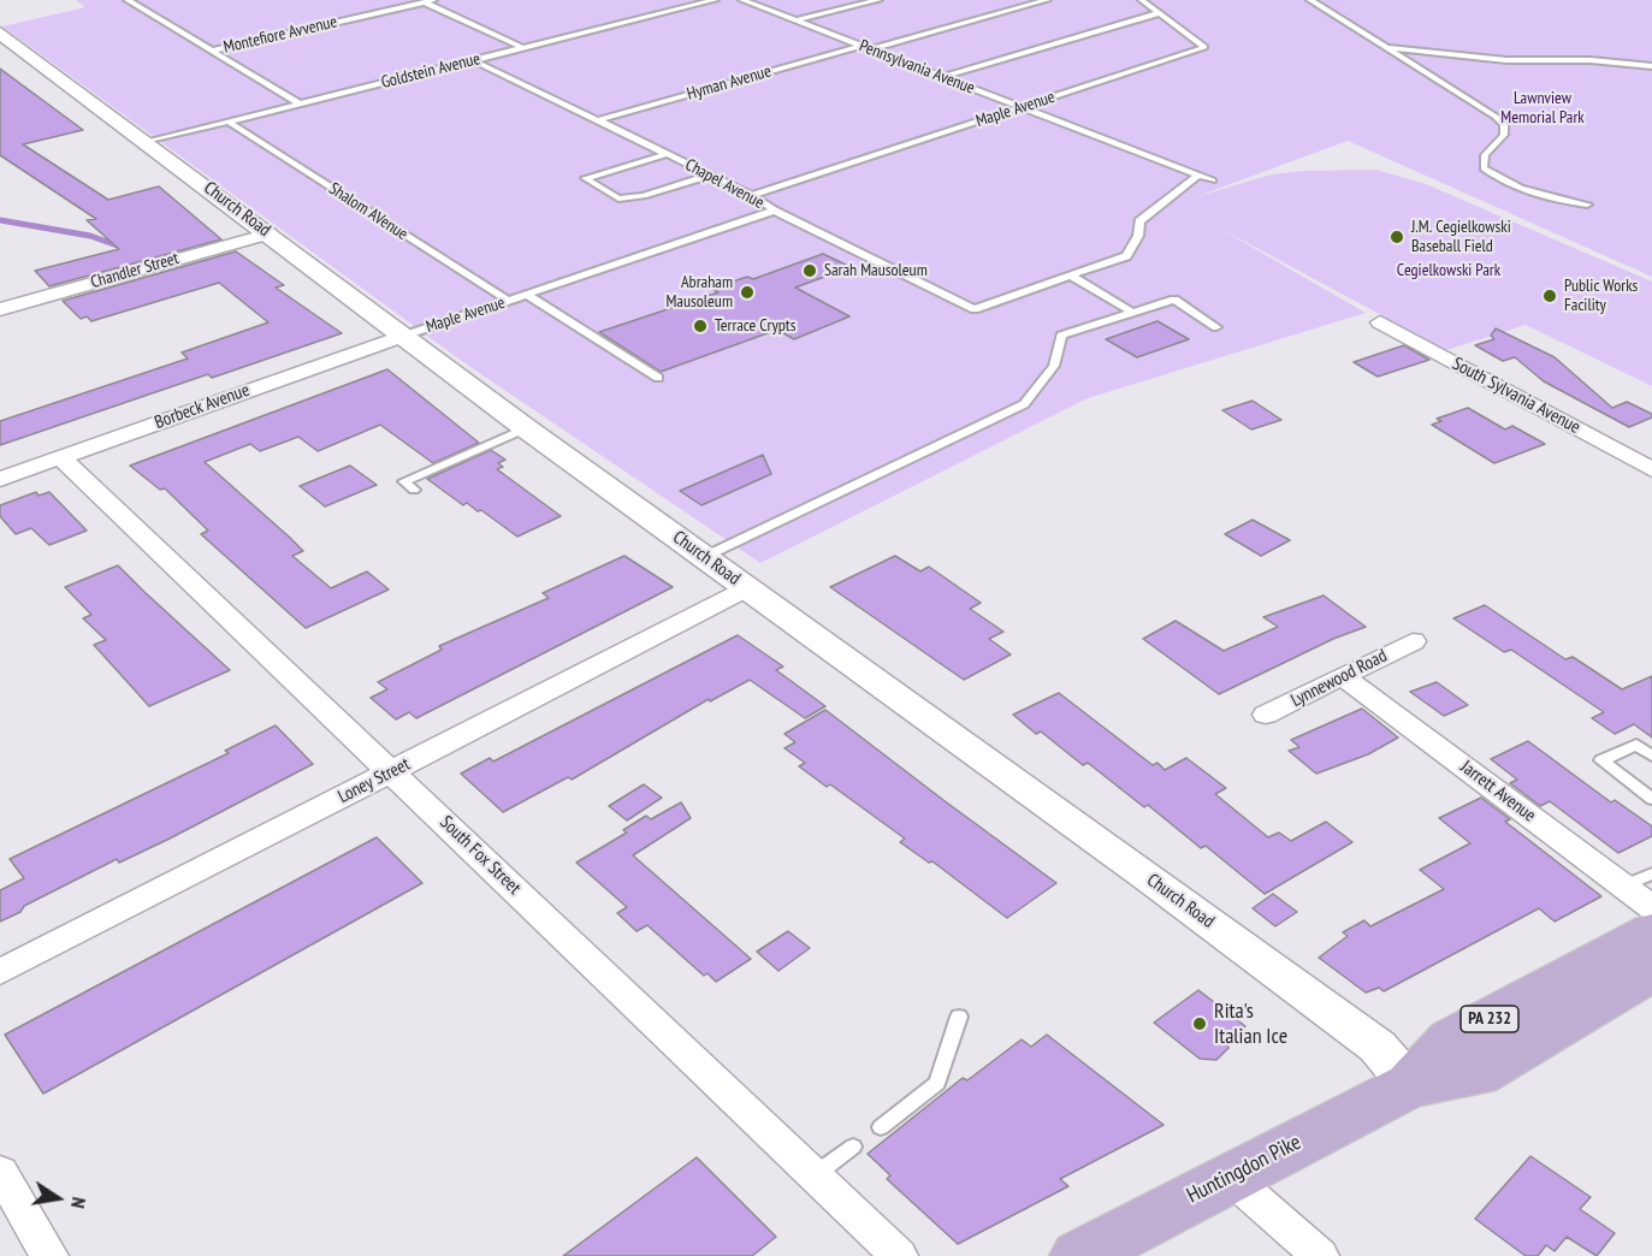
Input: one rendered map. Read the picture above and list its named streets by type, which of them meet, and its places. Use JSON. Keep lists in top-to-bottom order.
{
  "streets": {
    "main road": ["PA 232", "Huntingdon Pike"],
    "street": [
      "Church Road",
      "Chandler Street",
      "South Sylvania Avenue",
      "Borbeck Avenue",
      "Lynnewood Road",
      "Loney Street",
      "Jarrett Avenue",
      "South Fox Street"
    ],
    "lane": [
      "Montefiore Avvenue",
      "Pennsylvania Avenue",
      "Goldstein Avenue",
      "Hyman Avenue",
      "Maple Avenue",
      "Chapel Avenue",
      "Shalom AVenue"
    ]
  },
  "crossings": [
    ["Pennsylvania Avenue", "Hyman Avenue"],
    ["Pennsylvania Avenue", "Maple Avenue"],
    ["Goldstein Avenue", "Chapel Avenue"],
    ["Goldstein Avenue", "Church Road"],
    ["Goldstein Avenue", "Shalom AVenue"],
    ["Hyman Avenue", "Chapel Avenue"],
    ["Maple Avenue", "Chapel Avenue"],
    ["Maple Avenue", "Church Road"],
    ["Maple Avenue", "Shalom AVenue"],
    ["Maple Avenue", "Borbeck Avenue"],
    ["Church Road", "Chandler Street"],
    ["Church Road", "Borbeck Avenue"],
    ["Church Road", "Loney Street"],
    ["Church Road", "Huntingdon Pike"],
    ["Borbeck Avenue", "South Fox Street"],
    ["Lynnewood Road", "Jarrett Avenue"],
    ["Loney Street", "South Fox Street"]
  ],
  "parks": ["Lawnview Memorial Park", "Cegielkowski Park"],
  "places": [
    "J.M. Cegielkowski Baseball Field",
    "Sarah Mausoleum",
    "Abraham Mausoleum",
    "Public Works Facility",
    "Terrace Crypts",
    "Rita's Italian Ice"
  ],
  "north": "right"
}
